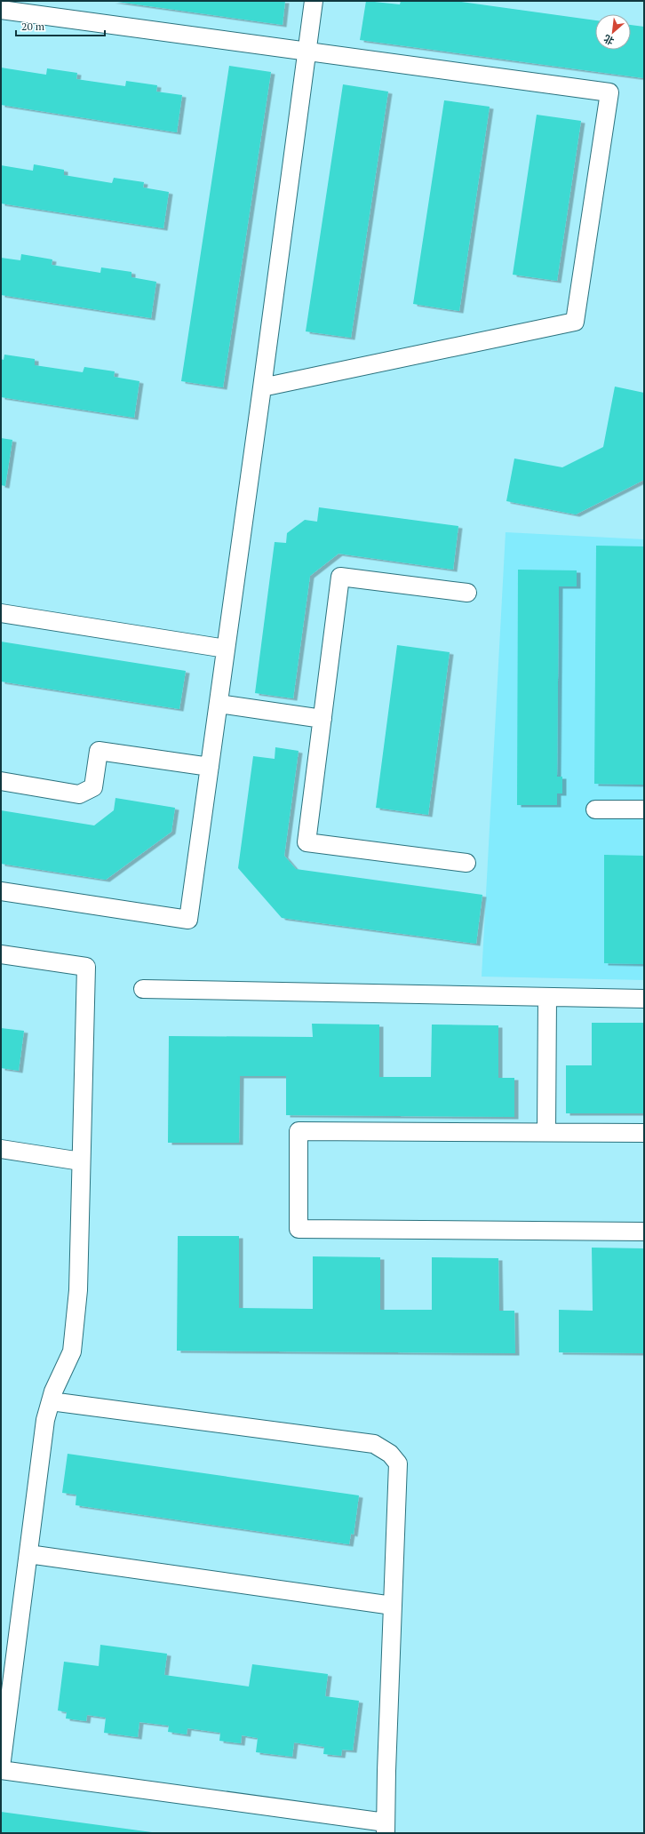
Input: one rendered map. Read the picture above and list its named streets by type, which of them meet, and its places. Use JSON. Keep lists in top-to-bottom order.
{
  "scale_bar": "20 m",
  "north": "bottom left"
}
